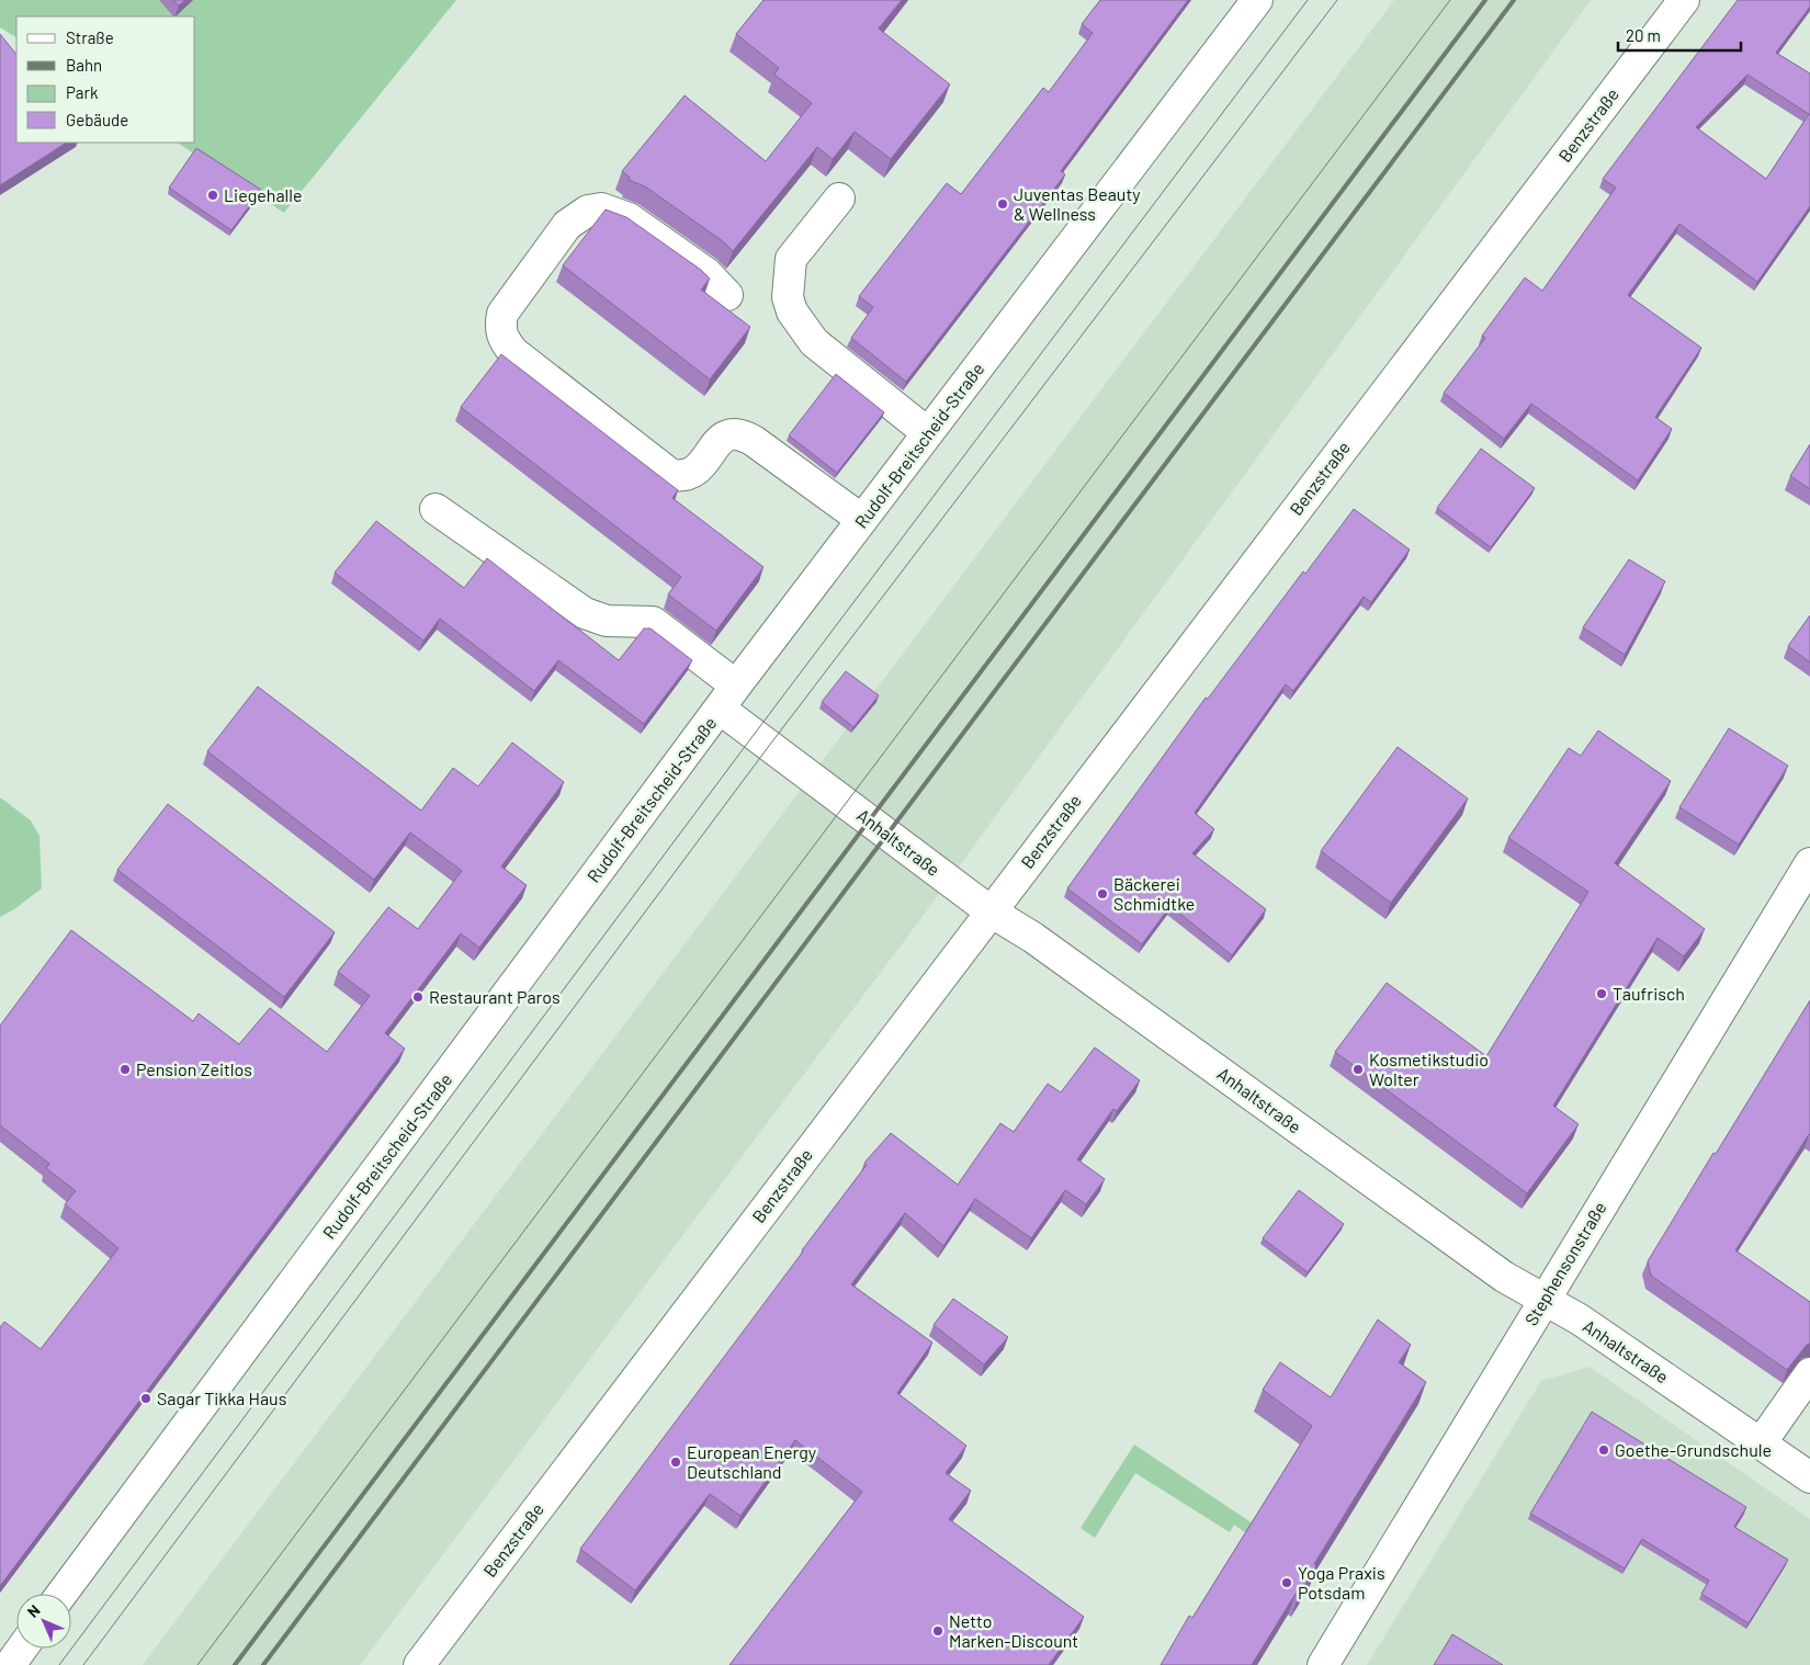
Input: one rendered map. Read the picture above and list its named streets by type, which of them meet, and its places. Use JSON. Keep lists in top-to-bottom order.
{
  "streets": {
    "street": [
      "Benzstraße",
      "Rudolf-Breitscheid-Straße",
      "Anhaltstraße",
      "Stephensonstraße"
    ]
  },
  "crossings": [
    ["Benzstraße", "Anhaltstraße"],
    ["Rudolf-Breitscheid-Straße", "Anhaltstraße"],
    ["Anhaltstraße", "Stephensonstraße"]
  ],
  "places": [
    "Liegehalle",
    "Juventas Beauty & Wellness",
    "Bäckerei Schmidtke",
    "Taufrisch",
    "Restaurant Paros",
    "Pension Zeitlos",
    "Kosmetikstudio Wolter",
    "Sagar Tikka Haus",
    "Goethe-Grundschule",
    "European Energy Deutschland",
    "Yoga Praxis Potsdam",
    "Netto Marken-Discount"
  ],
  "legend": [
    "Straße",
    "Bahn",
    "Park",
    "Gebäude"
  ],
  "scale_bar": "20 m",
  "north": "top left"
}
